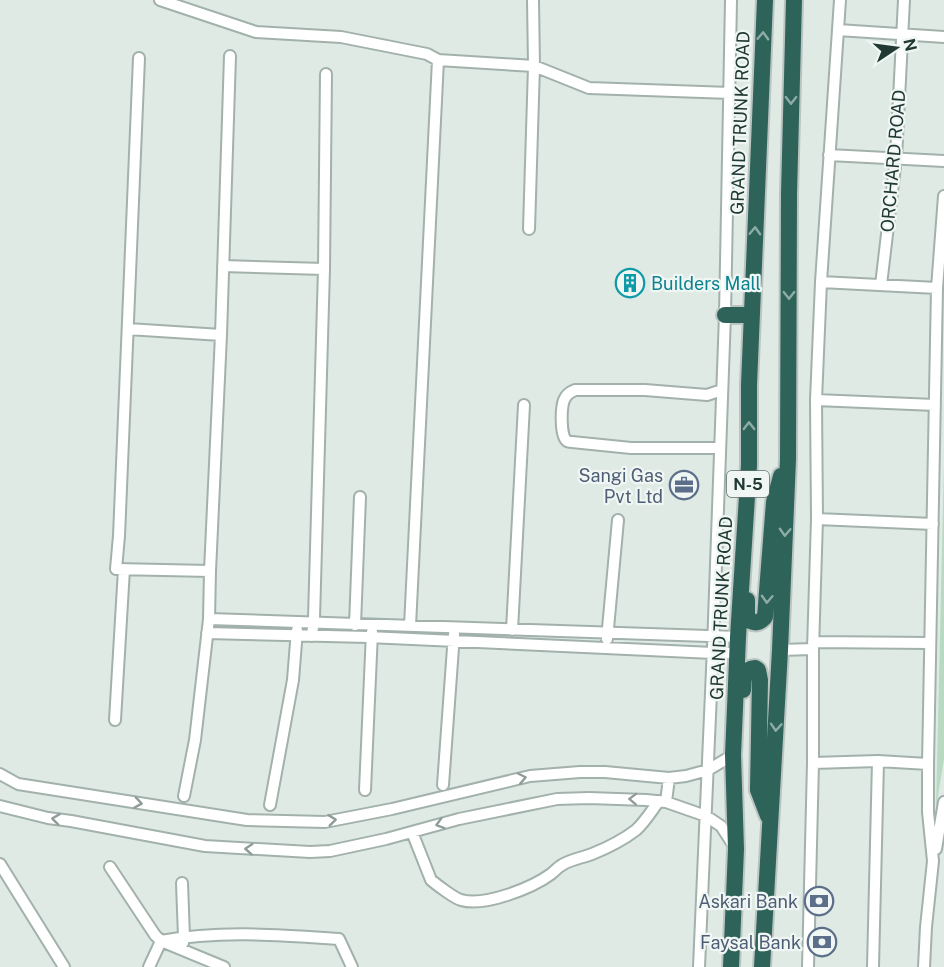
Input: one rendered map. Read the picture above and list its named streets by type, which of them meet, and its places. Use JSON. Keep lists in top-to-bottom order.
{
  "streets": {
    "highway": ["GRAND TRUNK ROAD", "N-5"],
    "street": ["ORCHARD ROAD"]
  },
  "places": {
    "building": ["Builders Mall"],
    "office": ["Sangi Gas Pvt Ltd"],
    "bank": ["Askari Bank", "Faysal Bank"]
  },
  "north": "right"
}
